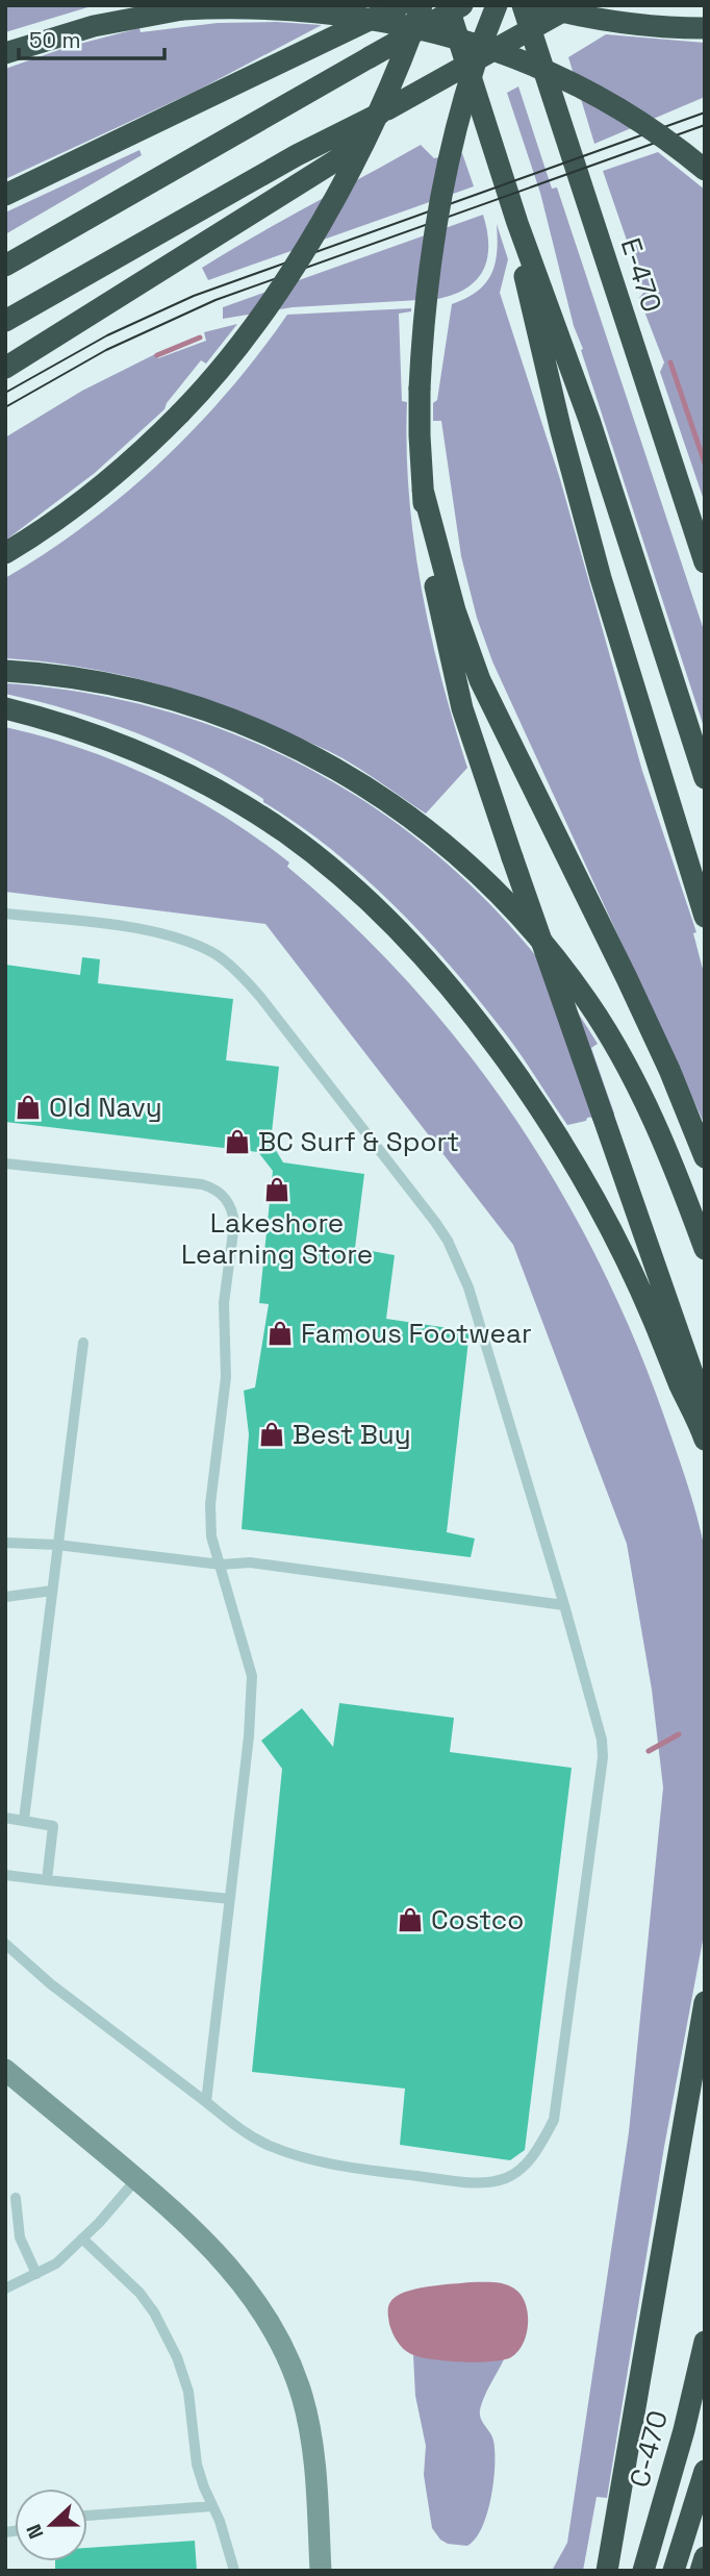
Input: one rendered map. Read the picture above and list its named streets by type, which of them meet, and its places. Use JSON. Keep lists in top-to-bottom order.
{
  "streets": {
    "highway": ["E-470", "C-470"]
  },
  "places": {
    "shop": [
      "Old Navy",
      "BC Surf & Sport",
      "Lakeshore Learning Store",
      "Famous Footwear",
      "Best Buy",
      "Costco"
    ]
  },
  "scale_bar": "50 m",
  "north": "left"
}
